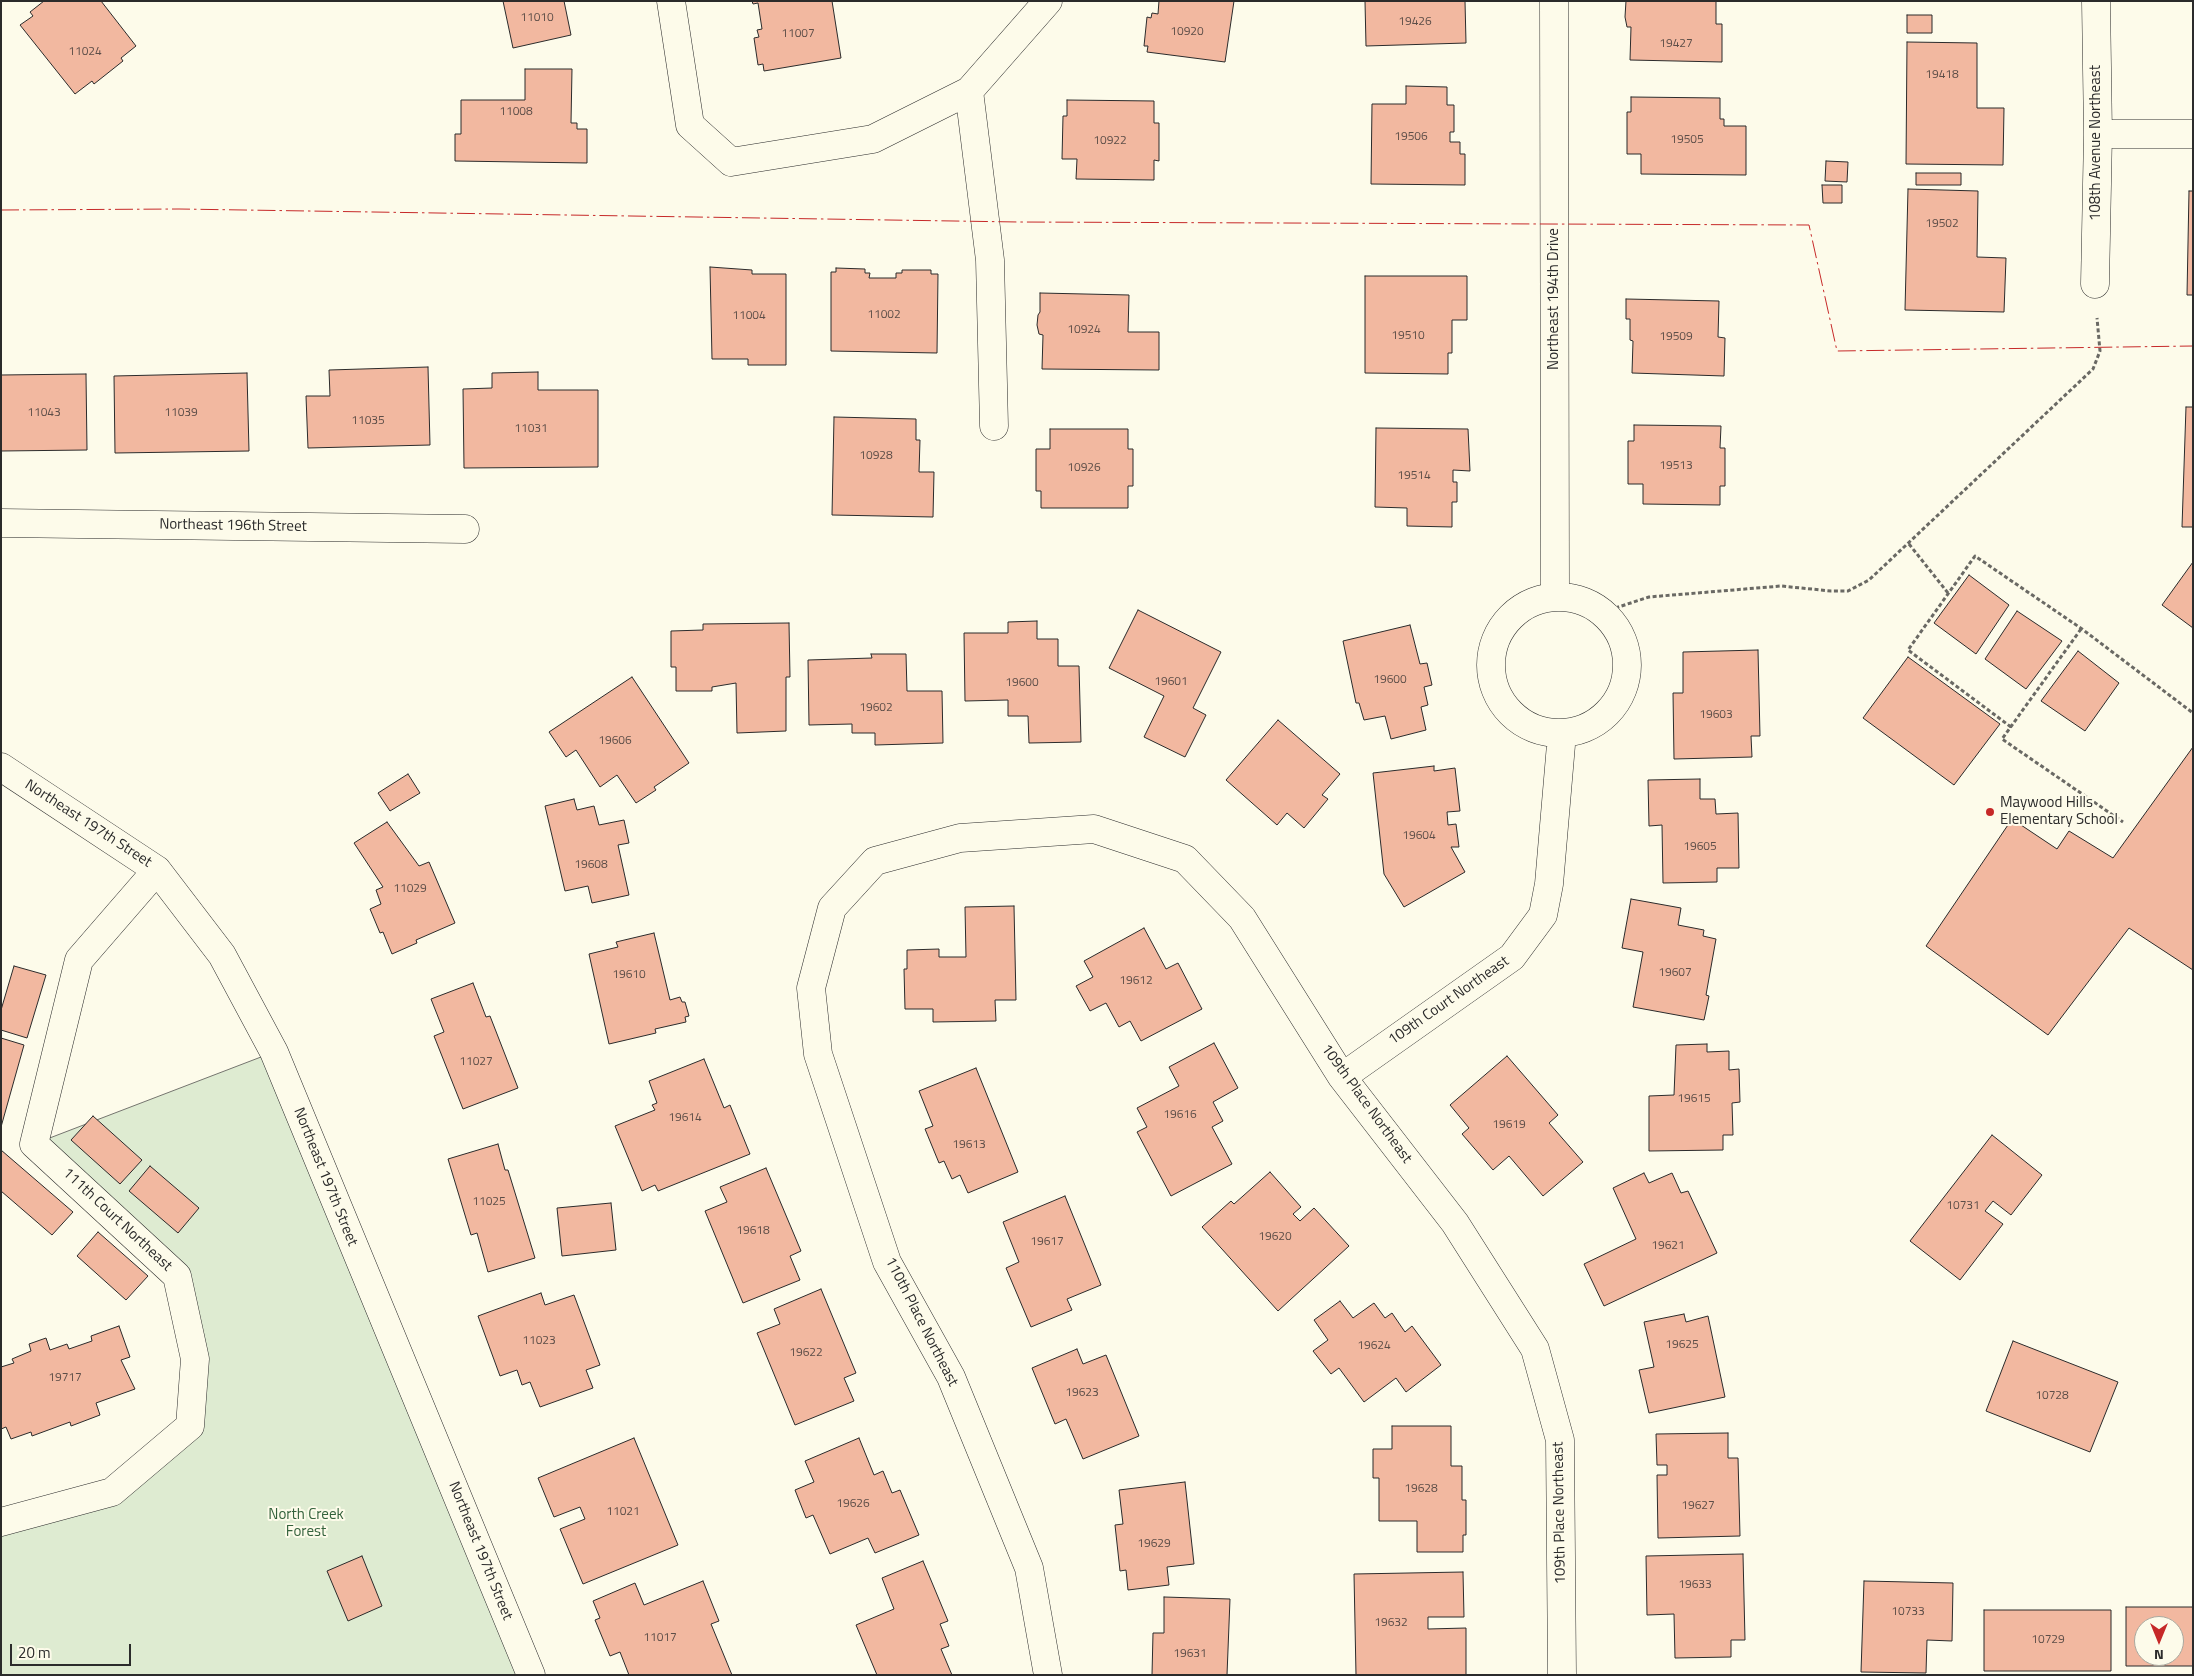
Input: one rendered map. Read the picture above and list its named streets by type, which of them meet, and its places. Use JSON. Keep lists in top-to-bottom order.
{
  "streets": {
    "street": [
      "108th Avenue Northeast",
      "Northeast 194th Drive",
      "Northeast 196th Street",
      "Northeast 197th Street",
      "109th Court Northeast",
      "109th Place Northeast",
      "111th Court Northeast",
      "110th Place Northeast"
    ]
  },
  "crossings": [
    ["Northeast 194th Drive", "109th Court Northeast"],
    ["Northeast 197th Street", "111th Court Northeast"],
    ["109th Court Northeast", "109th Place Northeast"],
    ["109th Place Northeast", "110th Place Northeast"]
  ],
  "parks": ["North Creek Forest"],
  "places": ["Maywood Hills Elementary School"],
  "house_numbers": [
    "11010",
    "19426",
    "10920",
    "11007",
    "19427",
    "11024",
    "19418",
    "11008",
    "19506",
    "19505",
    "10922",
    "19502",
    "11002",
    "11004",
    "10924",
    "19510",
    "19509",
    "11043",
    "11039",
    "11035",
    "11031",
    "10928",
    "19513",
    "10926",
    "19514",
    "19600",
    "19601",
    "19600",
    "19602",
    "19603",
    "19606",
    "19604",
    "19605",
    "19608",
    "11029",
    "19607",
    "19610",
    "19612",
    "11027",
    "19615",
    "19616",
    "19614",
    "19619",
    "19613",
    "11025",
    "10731",
    "19618",
    "19620",
    "19617",
    "19621",
    "11023",
    "19625",
    "19624",
    "19622",
    "19717",
    "19623",
    "10728",
    "19628",
    "19626",
    "19627",
    "11021",
    "19629",
    "19633",
    "10733",
    "19632",
    "11017",
    "10729",
    "19631"
  ],
  "scale_bar": "20 m",
  "north": "bottom"
}
